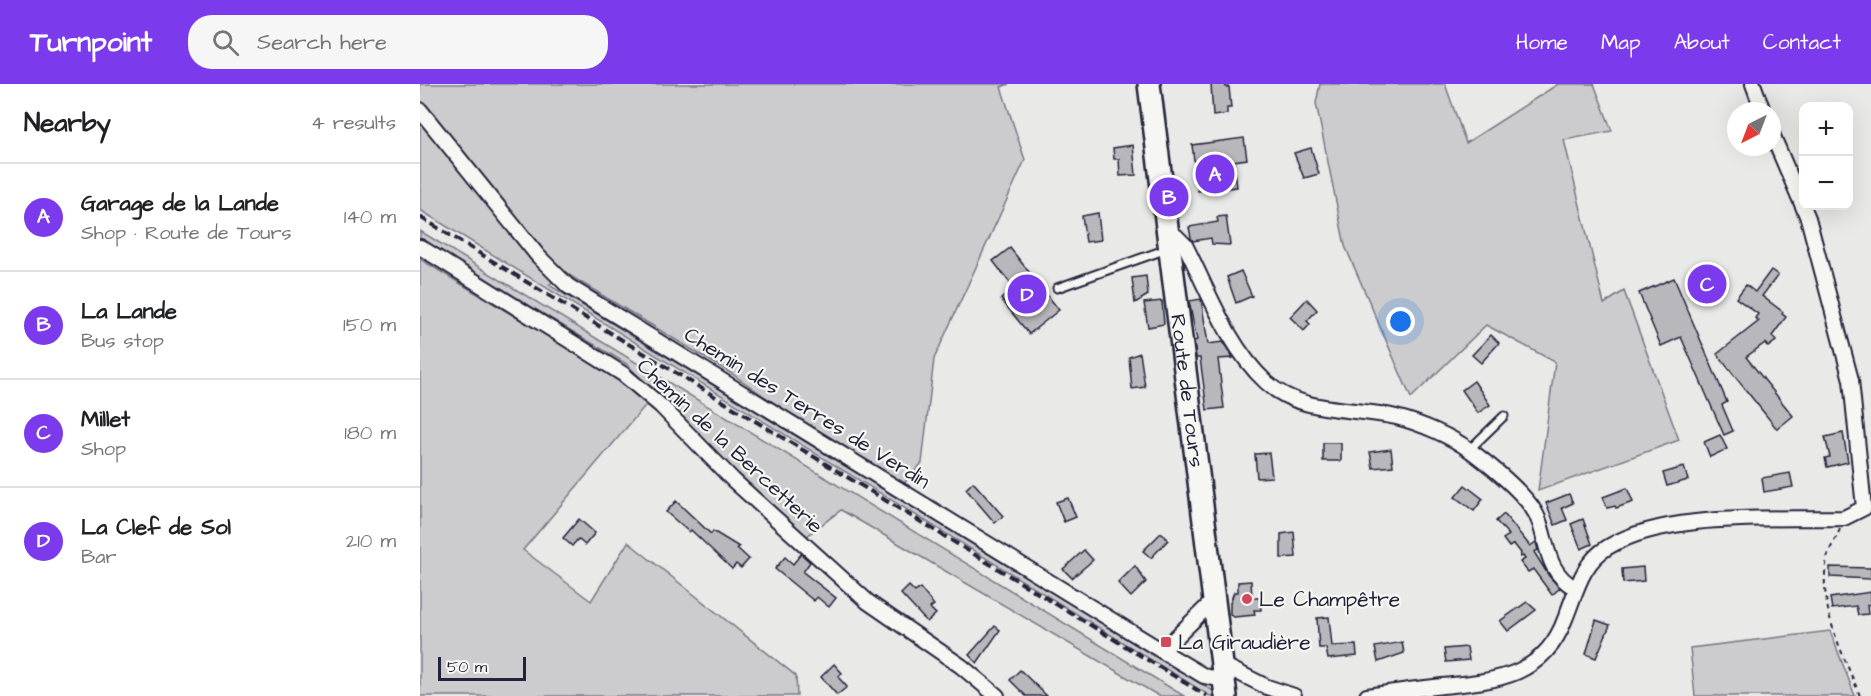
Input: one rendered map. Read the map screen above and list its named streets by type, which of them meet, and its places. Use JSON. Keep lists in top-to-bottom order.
{
  "streets": {
    "main road": ["Route de Tours"],
    "street": ["Chemin des Terres de Verdin", "Chemin de la Bercetterie"]
  },
  "crossings": [
    ["Route de Tours", "Chemin des Terres de Verdin"]
  ],
  "places": {
    "other": ["Le Champêtre"],
    "transit": ["La Giraudière"]
  },
  "scale_bar": "50 m",
  "north": "bottom left",
  "page": {
    "header": "Turnpoint",
    "search": "Search here",
    "nav": [
      "Home",
      "Map",
      "About",
      "Contact"
    ],
    "heading": ["Nearby", "4 results"],
    "map_buttons": ["+", "−"],
    "pins": [
      "A",
      "B",
      "C",
      "D"
    ],
    "list": [
      {
        "mark": "A",
        "name": "Garage de la Lande",
        "note": "Shop · Route de Tours",
        "value": "140 m"
      },
      {
        "mark": "B",
        "name": "La Lande",
        "note": "Bus stop",
        "value": "150 m"
      },
      {
        "mark": "C",
        "name": "Millet",
        "note": "Shop",
        "value": "180 m"
      },
      {
        "mark": "D",
        "name": "La Clef de Sol",
        "note": "Bar",
        "value": "210 m"
      }
    ],
    "scale": "50 m"
  }
}
